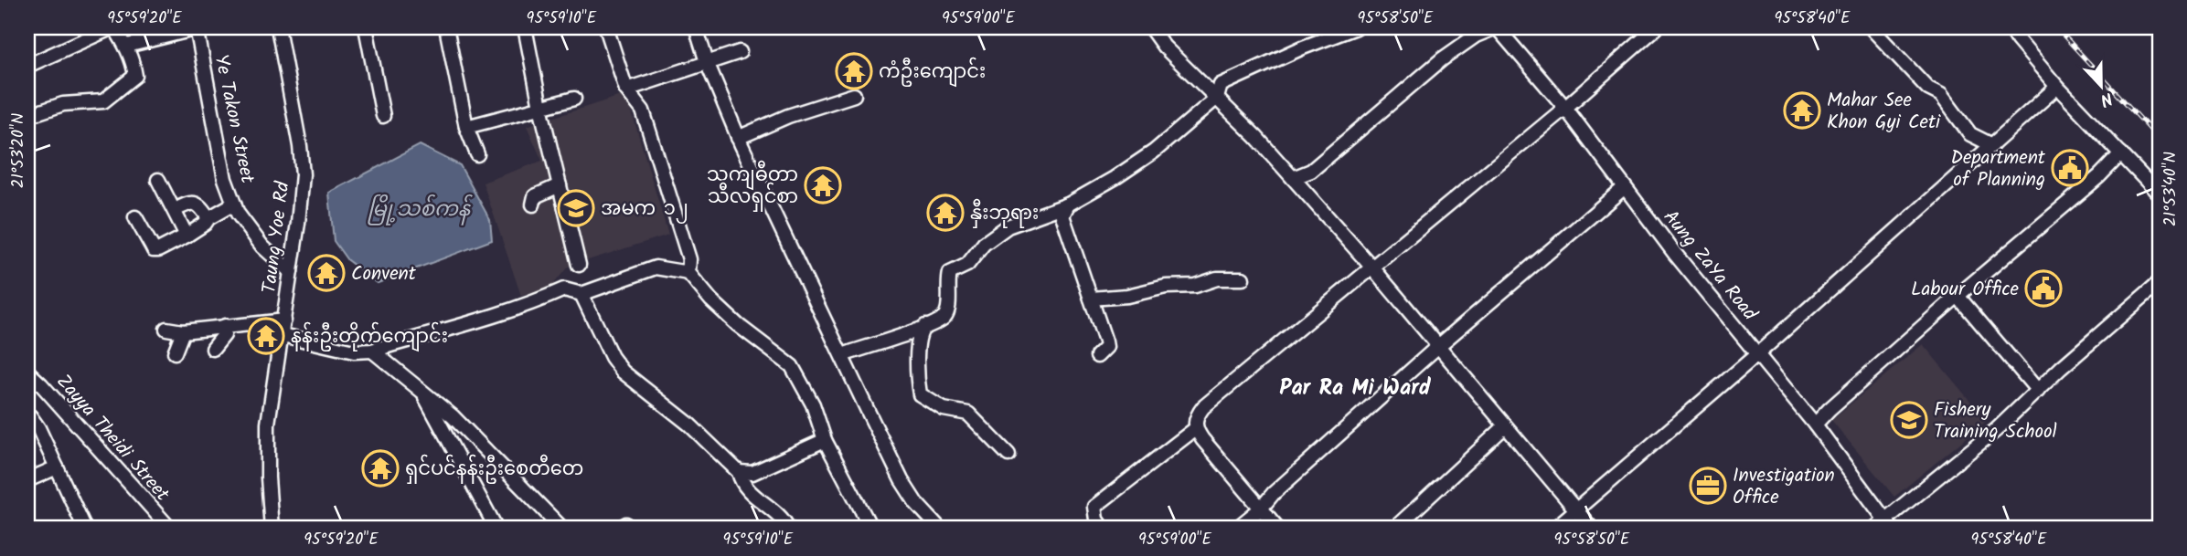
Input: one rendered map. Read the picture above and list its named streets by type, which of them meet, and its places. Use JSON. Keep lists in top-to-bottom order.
{
  "streets": {
    "street": [
      "Ye Takon Street",
      "Taung Yoe Rd",
      "Aung ZaYa Road",
      "Zayya Theidi Street"
    ]
  },
  "crossings": [
    ["Ye Takon Street", "Taung Yoe Rd"]
  ],
  "districts": ["Par Ra Mi Ward"],
  "water": ["မြို့သစ်ကန်"],
  "places": {
    "temple": [
      "ကံဦးကျောင်း",
      "Mahar See Khon Gyi Ceti",
      "သကျဓီတာ သီလရှင်စာ",
      "နှီးဘုရား",
      "Convent",
      "နန်းဦးတိုက်ကျောင်း",
      "ရှင်ပင်နန်းဦးစေတီတေ"
    ],
    "public building": ["Department of Planning", "Labour Office"],
    "school or university": ["အမက ၁၂", "Fishery Training School"],
    "office": ["Investigation Office"]
  },
  "north": "bottom",
  "coordinates": [
    "95°59'20\"E",
    "95°59'10\"E",
    "95°59'00\"E",
    "95°58'50\"E",
    "95°58'40\"E",
    "21°53'20\"N",
    "21°53'40\"N"
  ]
}
